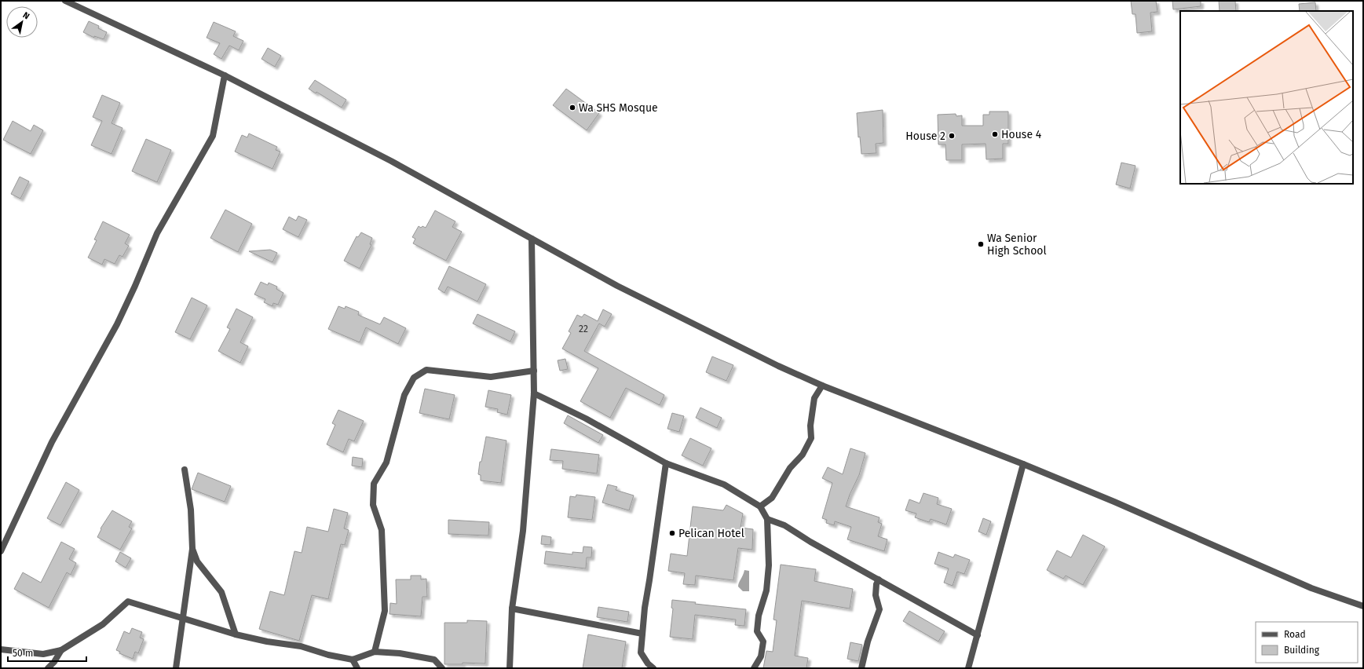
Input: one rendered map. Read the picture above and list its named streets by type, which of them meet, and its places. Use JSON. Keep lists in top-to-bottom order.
{
  "places": [
    "Wa SHS Mosque",
    "House 4",
    "House 2",
    "Wa Senior High School",
    "Pelican Hotel"
  ],
  "house_numbers": ["22"],
  "legend": ["Road", "Building"],
  "scale_bar": "50 m",
  "north": "top right"
}
